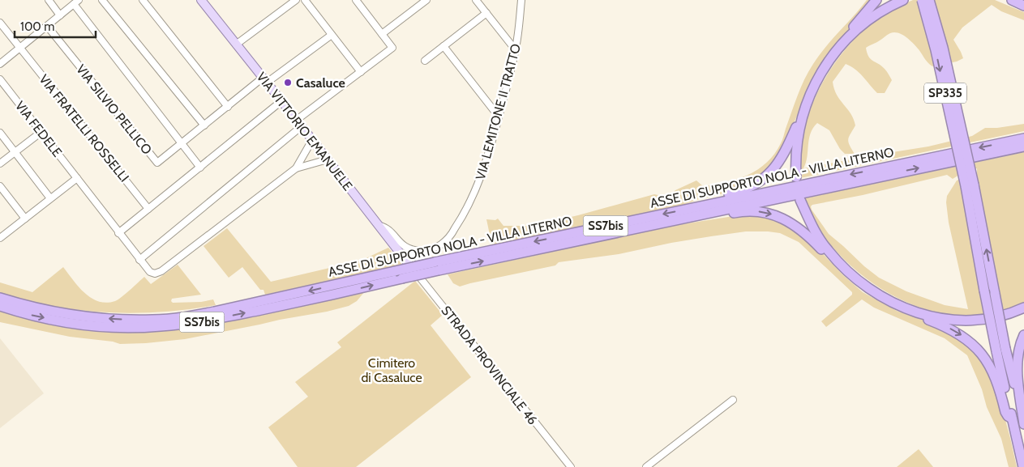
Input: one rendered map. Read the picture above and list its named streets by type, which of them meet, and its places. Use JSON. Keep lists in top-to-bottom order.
{
  "streets": {
    "highway": ["SP335", "ASSE DI SUPPORTO NOLA - VILLA LITERNO", "SS7bis"],
    "main road": ["VIA VITTORIO EMANUELE"],
    "street": [
      "VIA SILVIO PELLICO",
      "VIA LEMITONE II TRATTO",
      "VIA FRATELLI ROSSELLI",
      "VIA FEDELE",
      "STRADA PROVINCIALE 46"
    ]
  },
  "crossings": [
    ["VIA SILVIO PELLICO", "VIA VITTORIO EMANUELE"],
    ["VIA LEMITONE II TRATTO", "VIA VITTORIO EMANUELE"],
    ["VIA LEMITONE II TRATTO", "STRADA PROVINCIALE 46"],
    ["VIA VITTORIO EMANUELE", "STRADA PROVINCIALE 46"]
  ],
  "parks": ["Cimitero di Casaluce"],
  "places": ["Casaluce"],
  "scale_bar": "100 m"
}
